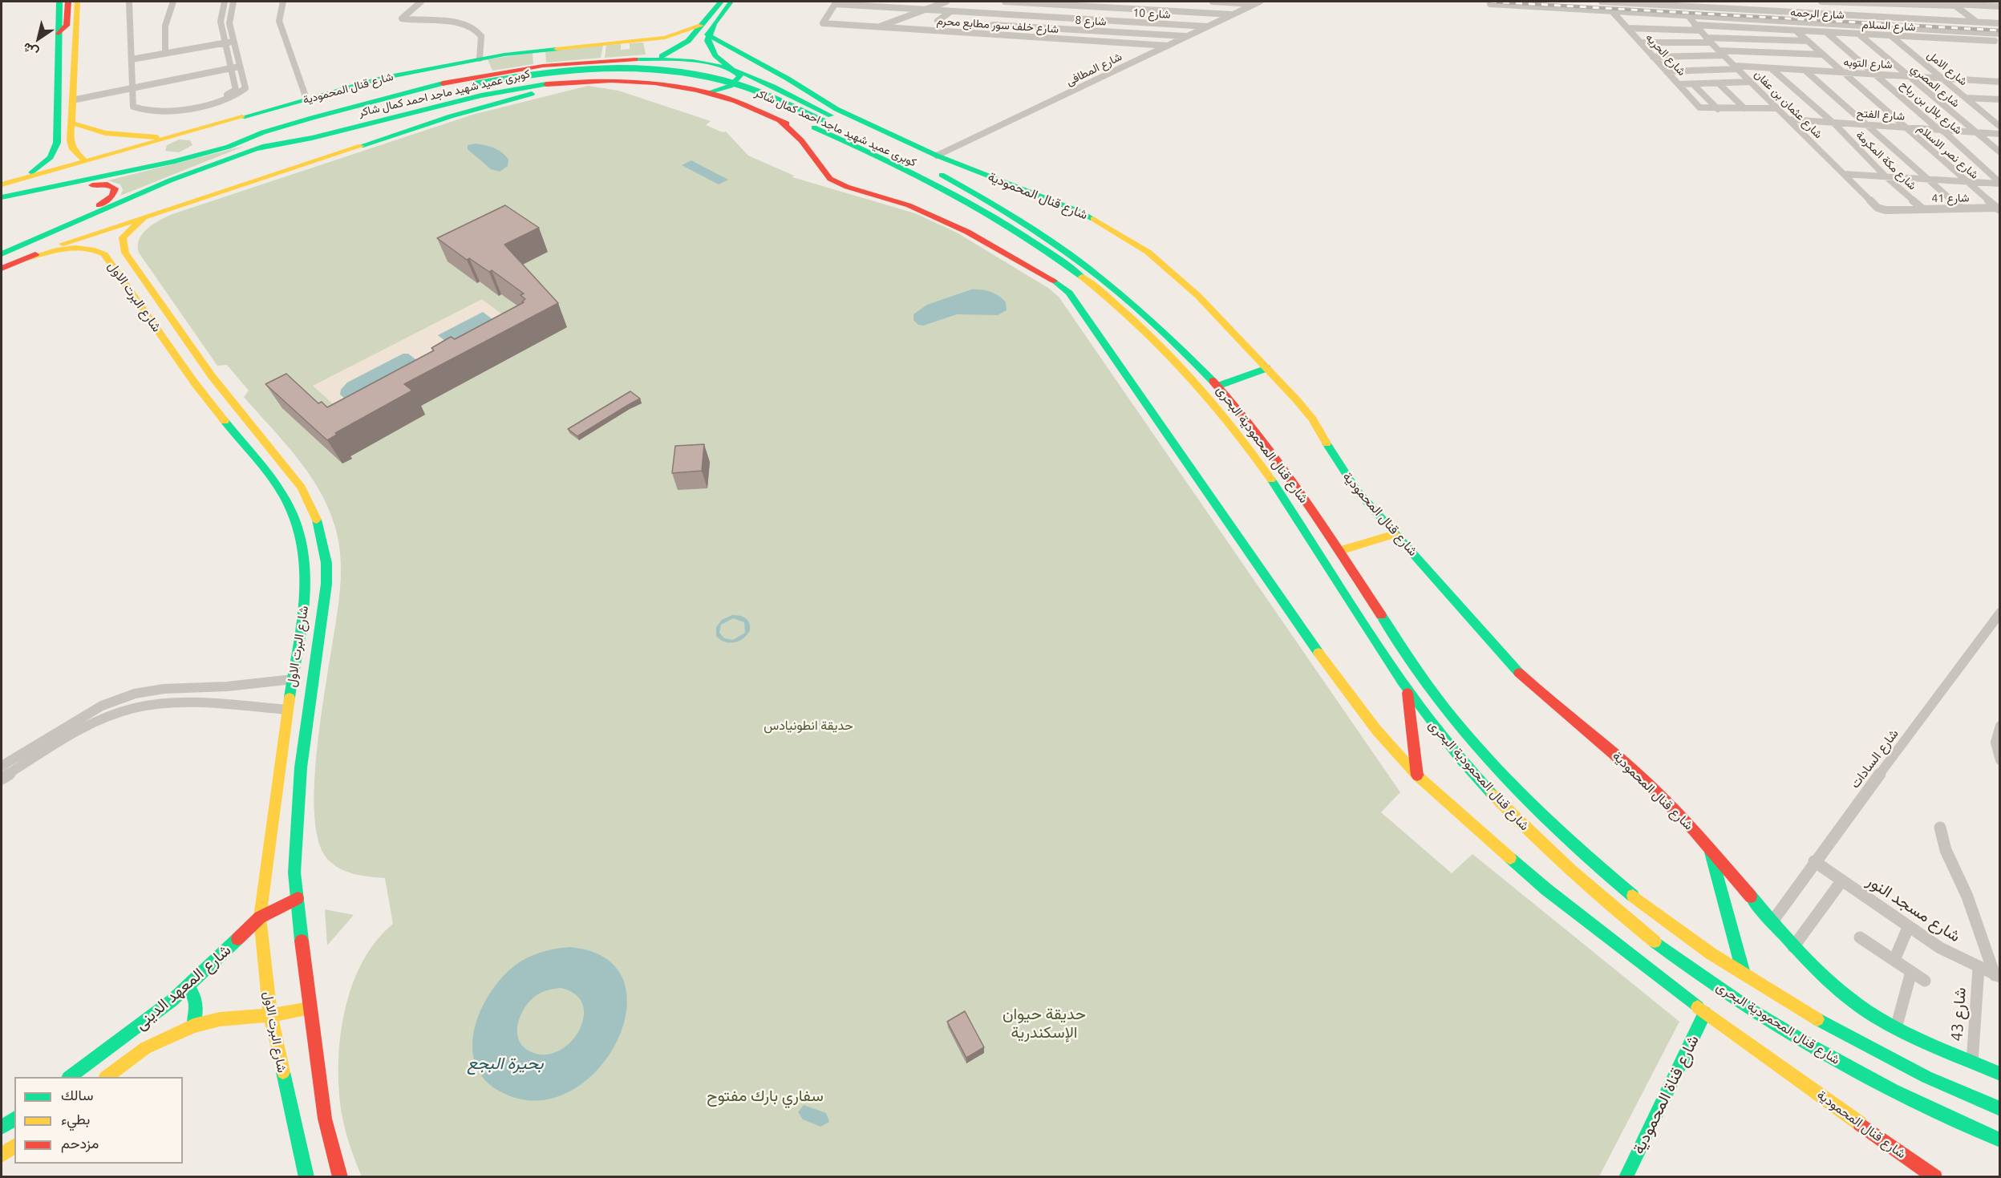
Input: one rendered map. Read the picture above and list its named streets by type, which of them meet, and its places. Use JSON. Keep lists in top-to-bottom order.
{
  "streets": {
    "main road": [
      "شارع قنال المحمودية",
      "كوبرى عميد شهيد ماجد احمد كمال شاكر",
      "شارع البرت الاول",
      "شارع قنال المحمودية البحرى",
      "شارع المعهد الدينى",
      "شارع قناة المحمودية"
    ],
    "street": [
      "شارع 10",
      "شارع الرحمه",
      "شارع 8",
      "شارع خلف سور مطابع محرم",
      "شارع السلام",
      "شارع الحريه",
      "شارع التوبه",
      "شارع الامل",
      "شارع المطافى",
      "شارع المصري",
      "شارع عثمان بن عفان",
      "شارع بلال بن رباح",
      "شارع الفتح",
      "شارع نصر الاسلام",
      "شارع مكة المكرمة",
      "شارع 41",
      "شارع السادات",
      "شارع مسجد النور",
      "شارع 43"
    ]
  },
  "crossings": [
    ["شارع 10", "شارع خلف سور مطابع محرم"],
    ["شارع 10", "شارع المطافى"],
    ["شارع الرحمه", "شارع الحريه"],
    ["شارع الرحمه", "شارع الامل"],
    ["شارع الرحمه", "شارع عثمان بن عفان"],
    ["شارع 8", "شارع المطافى"],
    ["شارع خلف سور مطابع محرم", "شارع المطافى"],
    ["شارع السلام", "شارع الحريه"],
    ["شارع السلام", "شارع الامل"],
    ["شارع السلام", "شارع المصري"],
    ["شارع السلام", "شارع عثمان بن عفان"],
    ["شارع السلام", "شارع بلال بن رباح"],
    ["شارع السلام", "شارع نصر الاسلام"],
    ["شارع الحريه", "شارع التوبه"],
    ["شارع التوبه", "شارع الامل"],
    ["شارع التوبه", "شارع المصري"],
    ["شارع التوبه", "شارع عثمان بن عفان"],
    ["شارع التوبه", "شارع بلال بن رباح"],
    ["شارع التوبه", "شارع نصر الاسلام"],
    ["شارع التوبه", "شارع مكة المكرمة"],
    ["شارع المطافى", "شارع قنال المحمودية"],
    ["شارع المصري", "شارع الفتح"],
    ["شارع قنال المحمودية", "شارع السادات"],
    ["شارع قنال المحمودية", "شارع 43"],
    ["شارع قنال المحمودية", "شارع قناة المحمودية"],
    ["كوبرى عميد شهيد ماجد احمد كمال شاكر", "شارع قنال المحمودية البحرى"],
    ["شارع عثمان بن عفان", "شارع الفتح"],
    ["شارع عثمان بن عفان", "شارع 41"],
    ["شارع بلال بن رباح", "شارع الفتح"],
    ["شارع الفتح", "شارع نصر الاسلام"],
    ["شارع الفتح", "شارع مكة المكرمة"],
    ["شارع نصر الاسلام", "شارع 41"],
    ["شارع مكة المكرمة", "شارع 41"],
    ["شارع البرت الاول", "شارع المعهد الدينى"],
    ["شارع السادات", "شارع مسجد النور"],
    ["شارع مسجد النور", "شارع 43"]
  ],
  "water": ["بحيرة البجع"],
  "parks": ["حديقة انطونيادس", "حديقة حيوان الإسكندرية", "سفاري بارك مفتوح"],
  "legend": ["سالك", "بطيء", "مزدحم"],
  "north": "bottom left"
}
